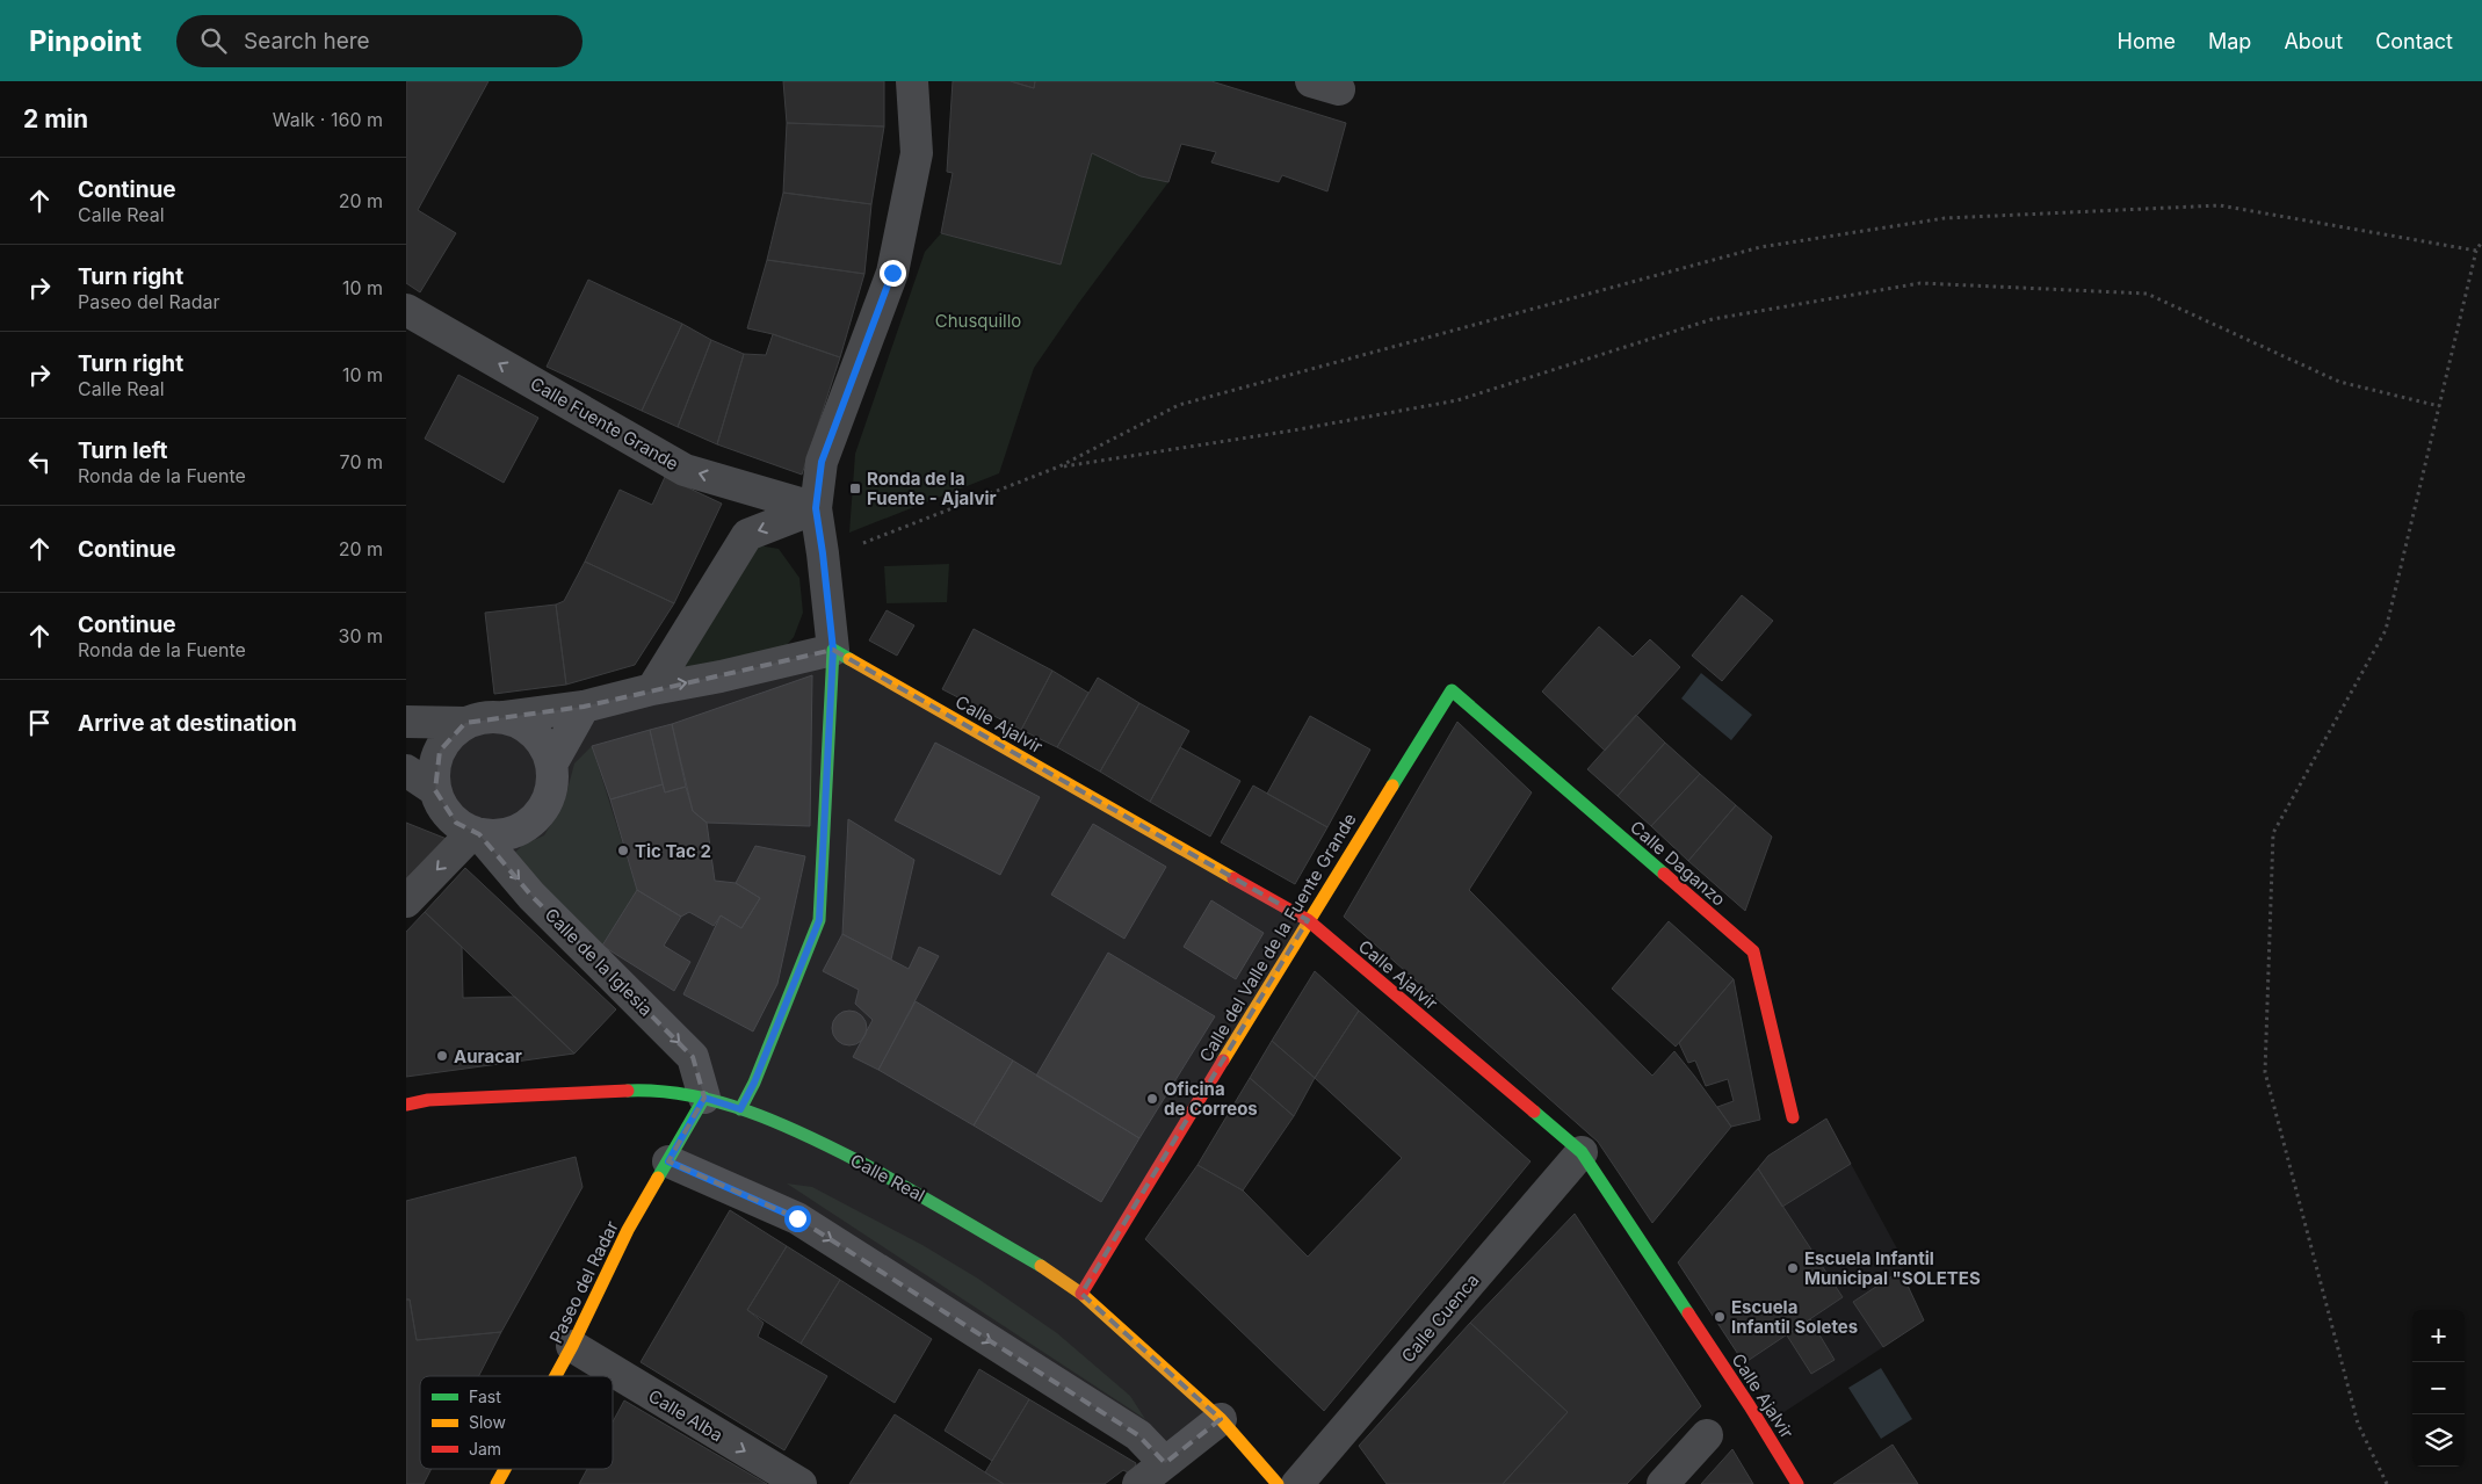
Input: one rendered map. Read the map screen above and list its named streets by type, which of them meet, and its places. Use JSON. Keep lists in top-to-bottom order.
{
  "streets": {
    "street": [
      "Calle Fuente Grande",
      "Calle Ajalvir",
      "Calle Daganzo",
      "Calle del Valle de la Fuente Grande",
      "Calle de la Iglesia",
      "Calle Real",
      "Paseo del Radar",
      "Calle Cuenca",
      "Calle Alba"
    ]
  },
  "crossings": [
    ["Calle Ajalvir", "Calle del Valle de la Fuente Grande"],
    ["Calle Ajalvir", "Calle Cuenca"],
    ["Calle Daganzo", "Calle del Valle de la Fuente Grande"],
    ["Calle del Valle de la Fuente Grande", "Calle Real"],
    ["Calle de la Iglesia", "Calle Real"],
    ["Calle de la Iglesia", "Paseo del Radar"],
    ["Calle Real", "Paseo del Radar"],
    ["Paseo del Radar", "Calle Alba"]
  ],
  "one_way": ["Calle Fuente Grande", "Calle de la Iglesia"],
  "parks": ["Chusquillo"],
  "places": {
    "transit": ["Ronda de la Fuente - Ajalvir"],
    "other": [
      "Tic Tac 2",
      "Auracar",
      "Oficina de Correos",
      "Escuela Infantil Municipal \"SOLETES",
      "Escuela Infantil Soletes"
    ]
  },
  "legend": ["Fast", "Slow", "Jam"],
  "page": {
    "header": "Pinpoint",
    "search": "Search here",
    "nav": [
      "Home",
      "Map",
      "About",
      "Contact"
    ],
    "heading": ["2 min", "Walk · 160 m"],
    "list": [
      ["Continue", "Calle Real", "20 m"],
      ["Turn right", "Paseo del Radar", "10 m"],
      ["Turn right", "Calle Real", "10 m"],
      ["Turn left", "Ronda de la Fuente", "70 m"],
      ["Continue", "20 m"],
      ["Continue", "Ronda de la Fuente", "30 m"],
      "Arrive at destination"
    ],
    "map_buttons": ["+", "−"]
  }
}
